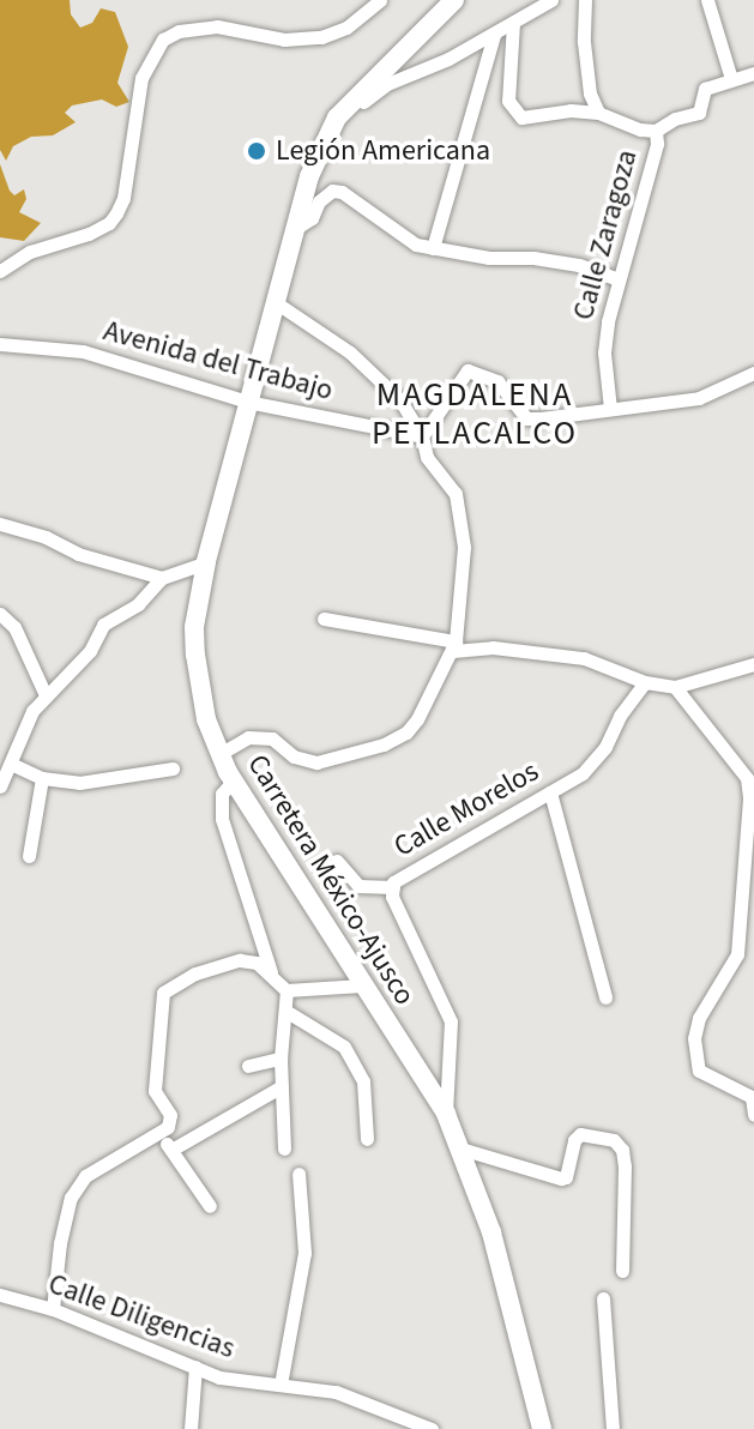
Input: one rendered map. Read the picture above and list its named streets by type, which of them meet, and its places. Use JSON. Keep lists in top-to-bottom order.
{
  "streets": {
    "main road": ["Carretera México-Ajusco"],
    "street": [
      "Calle Zaragoza",
      "Avenida del Trabajo",
      "Calle Morelos",
      "Calle Diligencias"
    ]
  },
  "crossings": [
    ["Avenida del Trabajo", "Carretera México-Ajusco"],
    ["Calle Morelos", "Carretera México-Ajusco"]
  ],
  "districts": ["MAGDALENA PETLACALCO"],
  "places": ["Legión Americana"]
}
